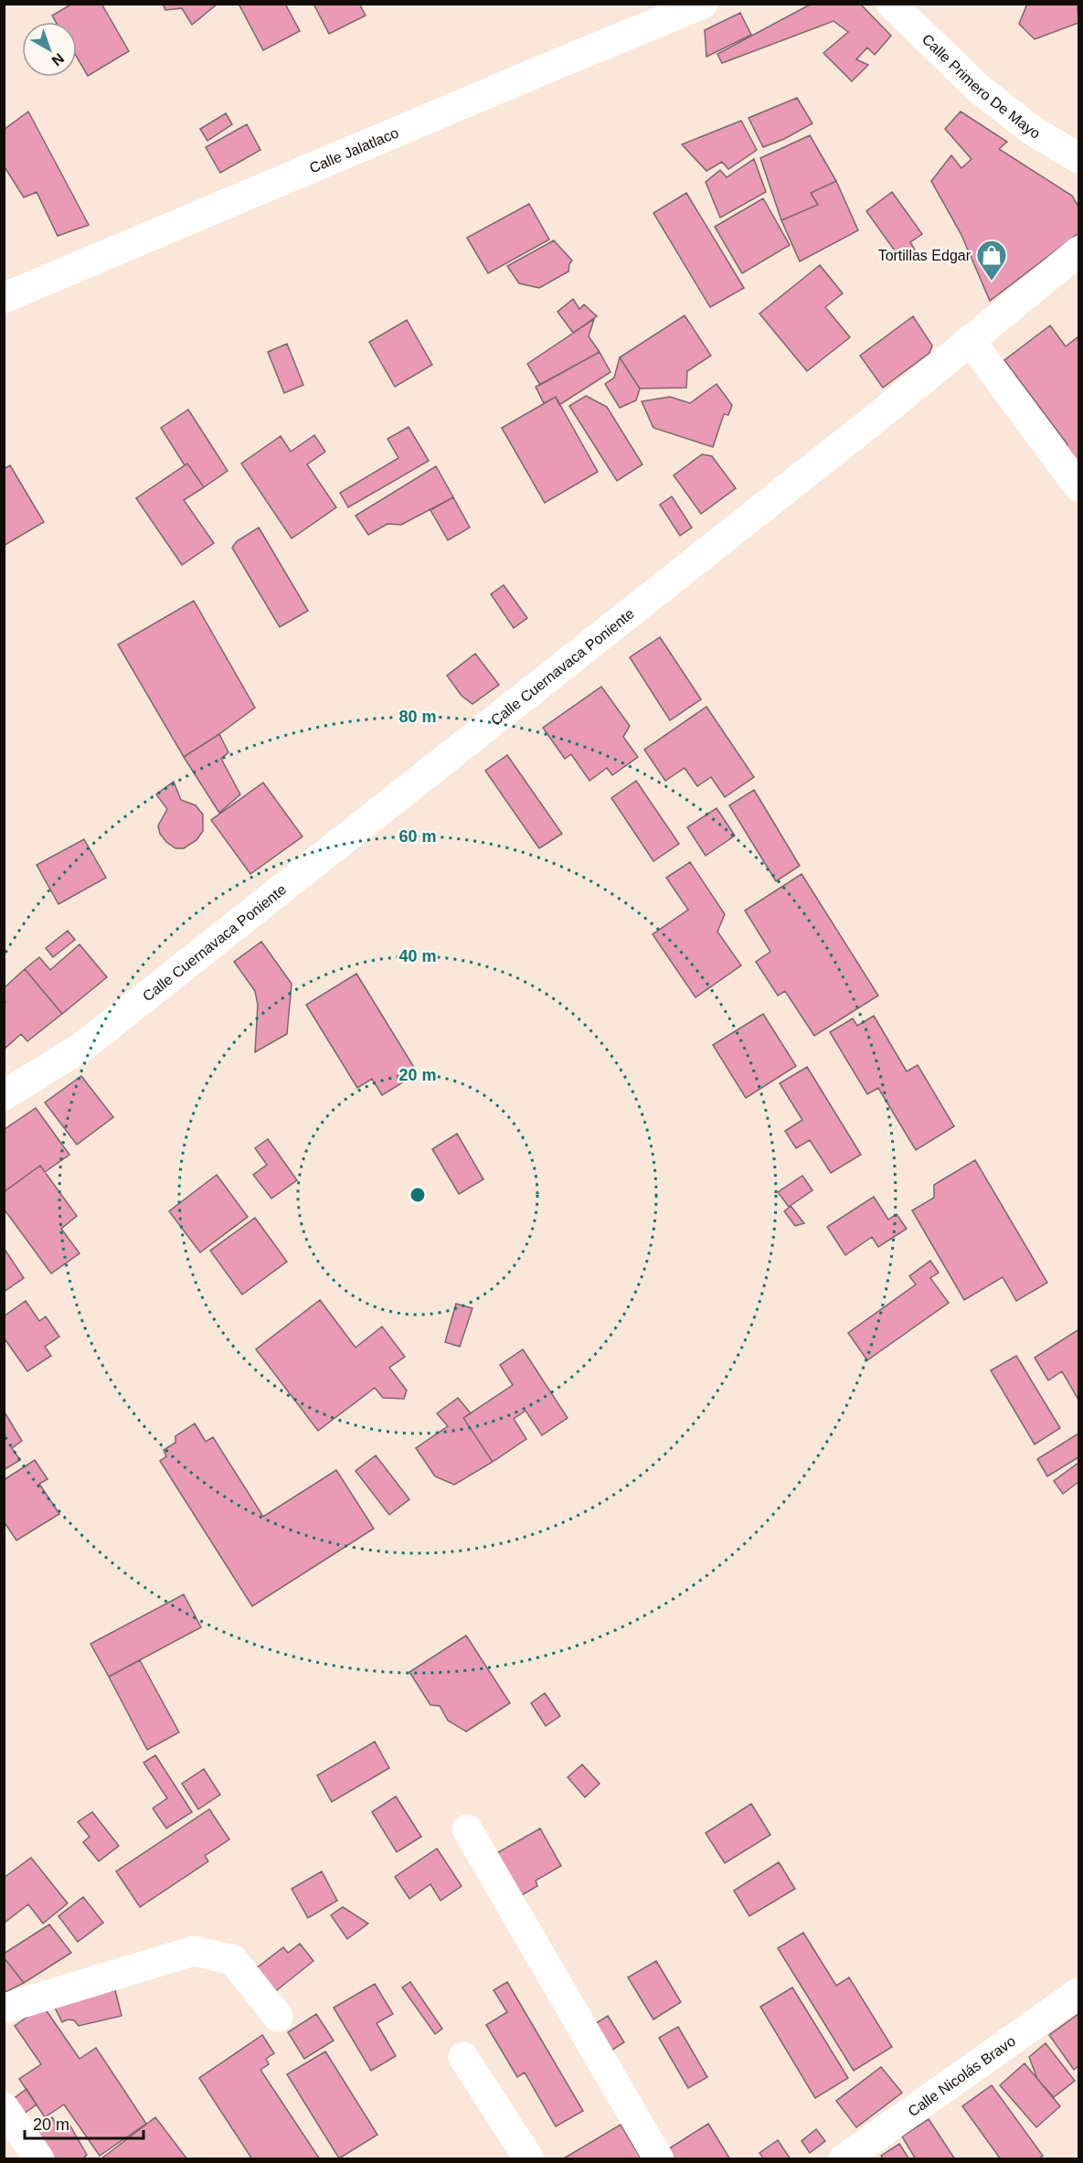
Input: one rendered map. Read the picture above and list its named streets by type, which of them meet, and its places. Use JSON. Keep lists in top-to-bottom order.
{
  "streets": {
    "street": [
      "Calle Primero De Mayo",
      "Calle Jalatlaco",
      "Calle Cuernavaca Poniente",
      "Calle Nicolás Bravo"
    ]
  },
  "places": {
    "shop": ["Tortillas Edgar"]
  },
  "scale_bar": "20 m",
  "north": "bottom right",
  "rings": [
    "80 m",
    "60 m",
    "40 m",
    "20 m"
  ]
}
